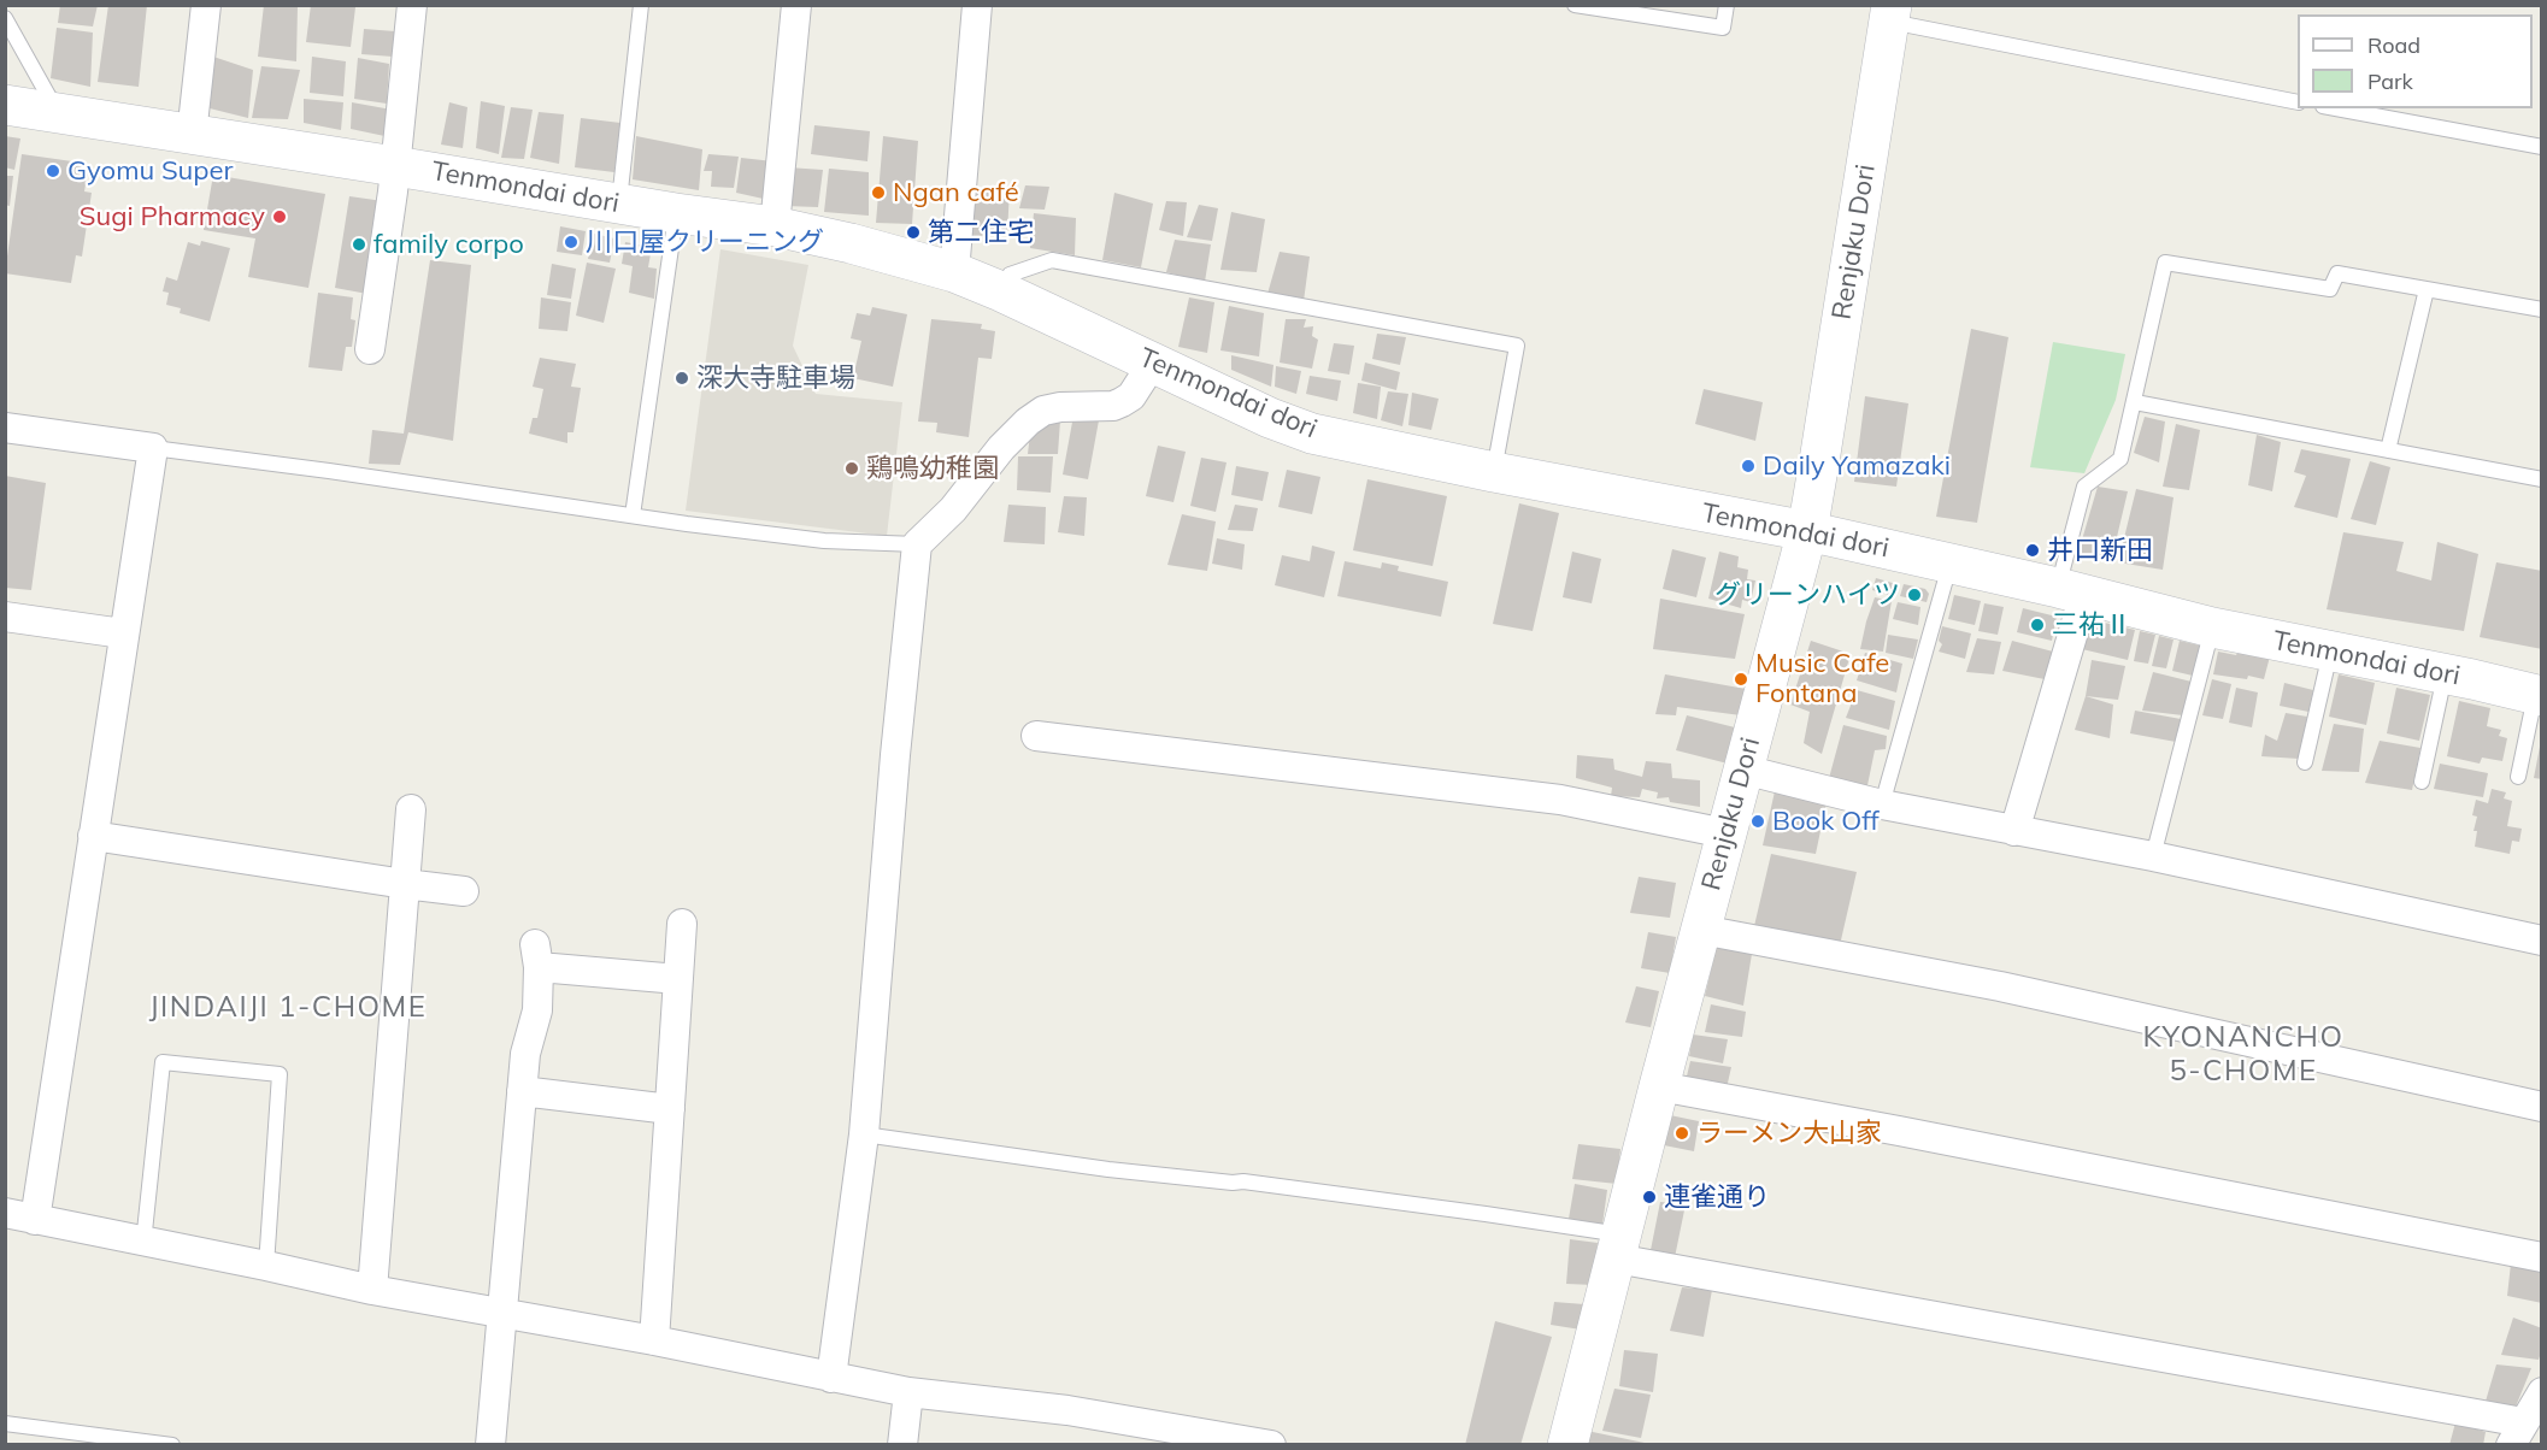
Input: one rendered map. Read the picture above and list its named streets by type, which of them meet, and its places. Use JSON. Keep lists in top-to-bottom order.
{
  "streets": {
    "main road": ["Tenmondai dori", "Renjaku Dori"]
  },
  "crossings": [
    ["Tenmondai dori", "Renjaku Dori"]
  ],
  "districts": ["JINDAIJI 1-CHOME", "KYONANCHO 5-CHOME"],
  "places": [
    "Gyomu Super",
    "Ngan café",
    "Sugi Pharmacy",
    "第二住宅",
    "川口屋クリーニング",
    "family corpo",
    "深大寺駐車場",
    "Daily Yamazaki",
    "鶏鳴幼稚園",
    "井口新田",
    "グリーンハイツ",
    "三祐Ⅱ",
    "Music Cafe Fontana",
    "Book Off",
    "ラーメン大山家",
    "連雀通り"
  ],
  "legend": ["Road", "Park"]
}
